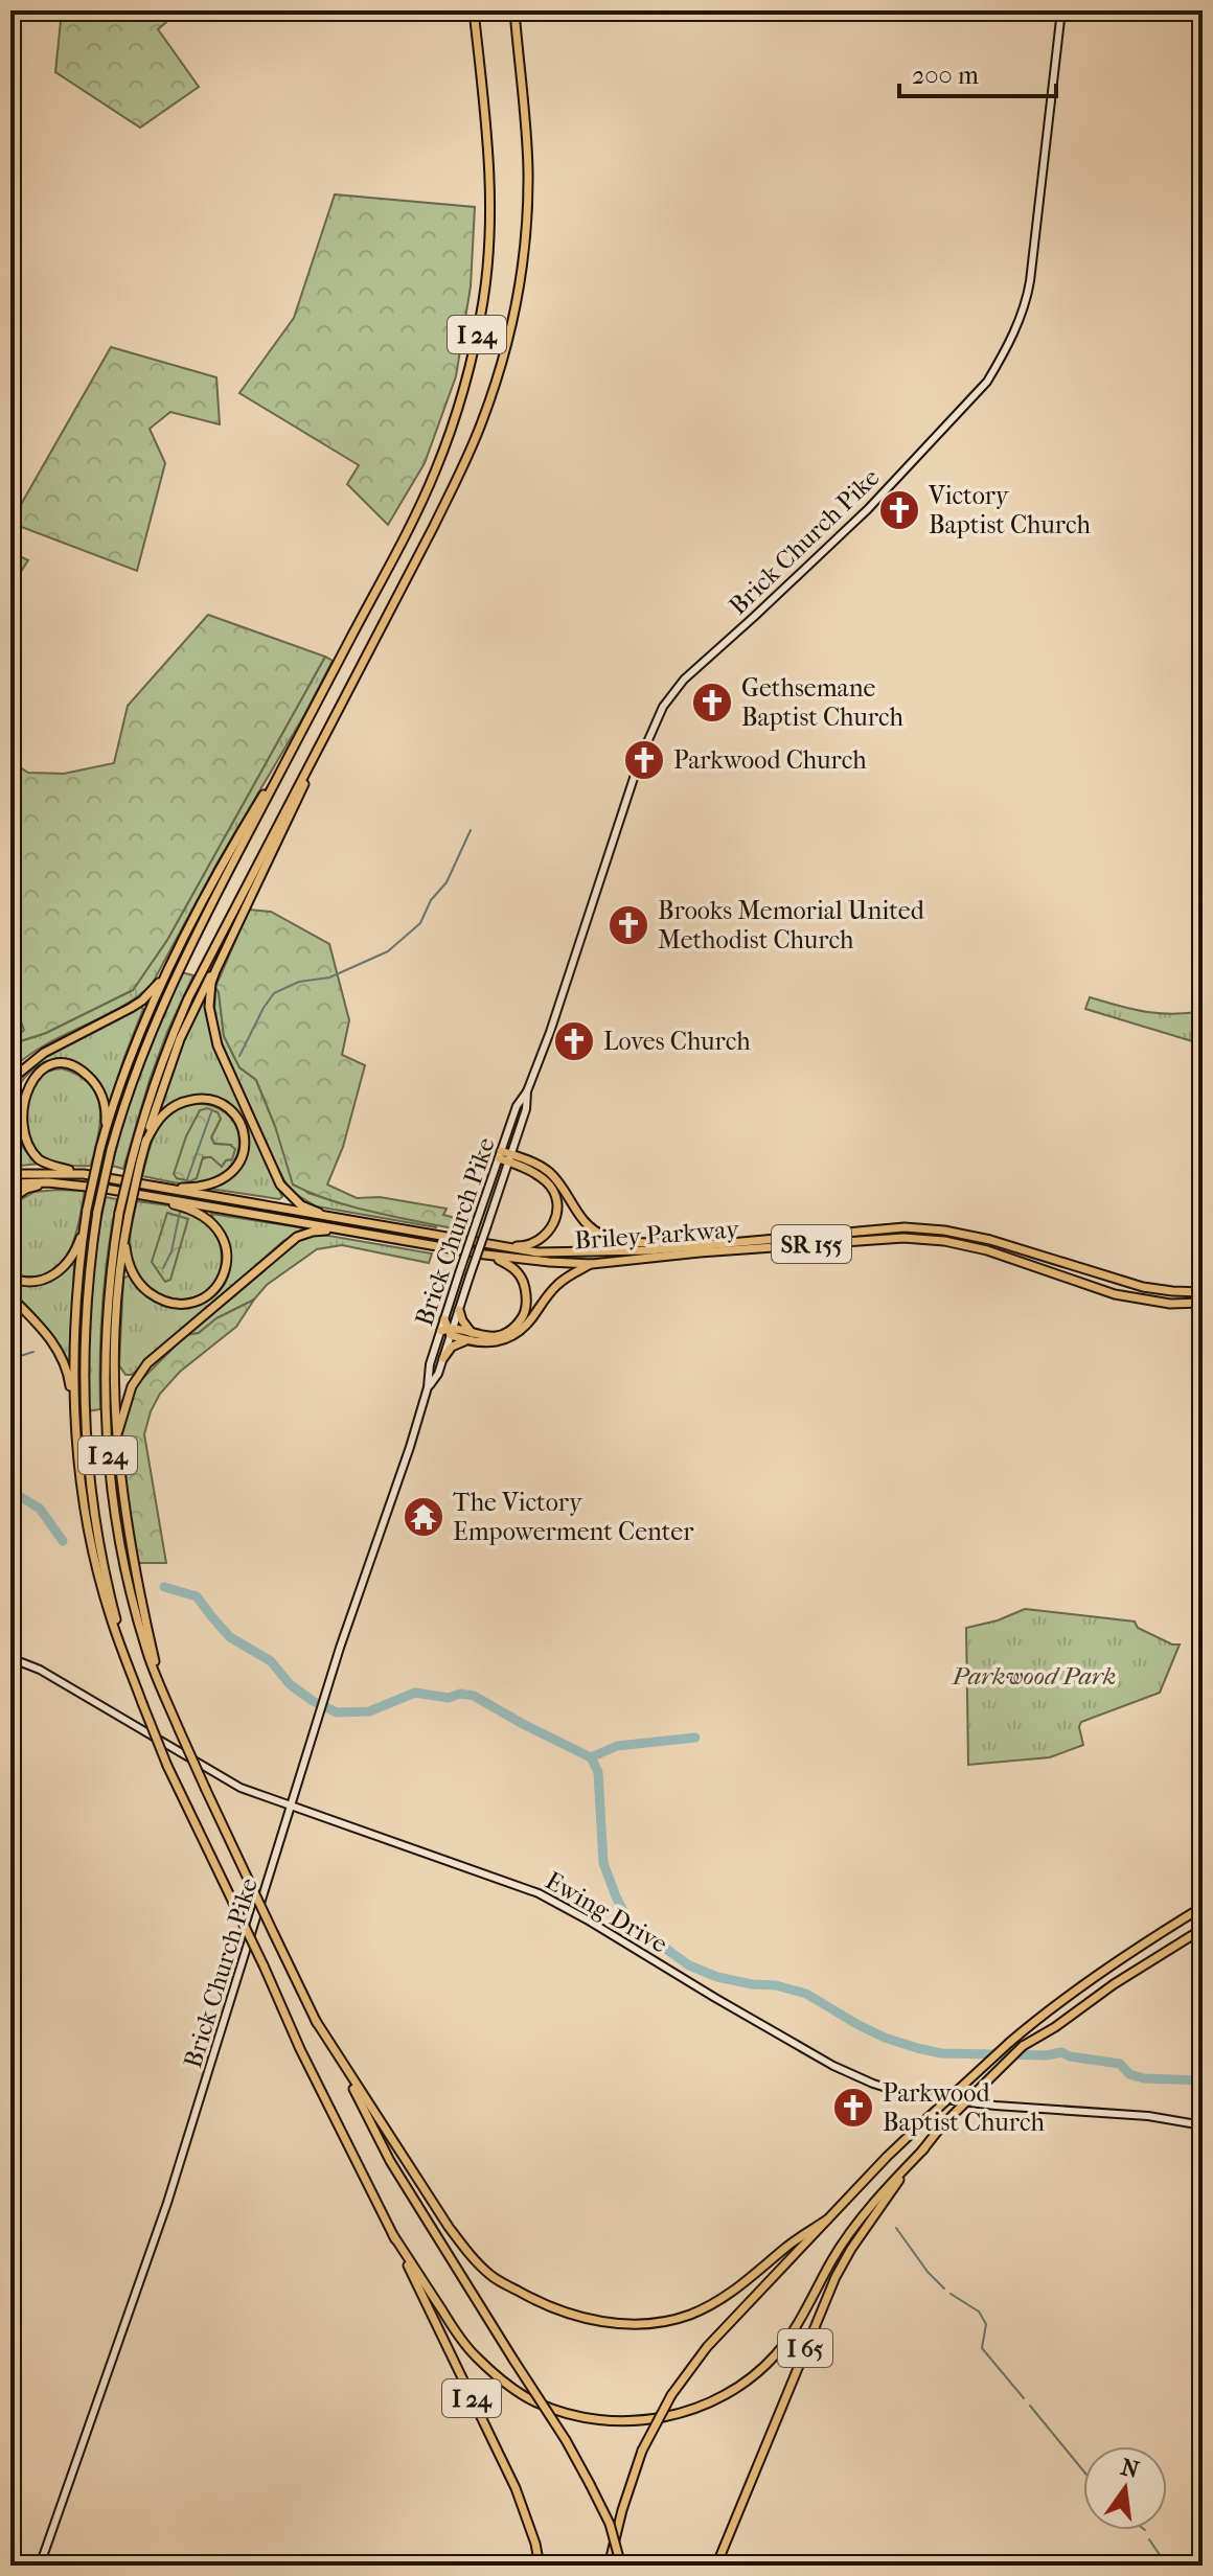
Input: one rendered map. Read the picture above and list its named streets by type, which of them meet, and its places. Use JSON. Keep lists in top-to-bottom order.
{
  "streets": {
    "highway": [
      "I 24",
      "Briley Parkway",
      "SR 155",
      "I 65"
    ],
    "main road": ["Brick Church Pike", "Ewing Drive"]
  },
  "crossings": [
    ["Brick Church Pike", "Ewing Drive"]
  ],
  "parks": ["Parkwood Park"],
  "places": {
    "church": [
      "Victory Baptist Church",
      "Gethsemane Baptist Church",
      "Parkwood Church",
      "Brooks Memorial United Methodist Church",
      "Loves Church",
      "Parkwood Baptist Church"
    ],
    "temple": ["The Victory Empowerment Center"]
  },
  "scale_bar": "200 m",
  "north": "top"
}
